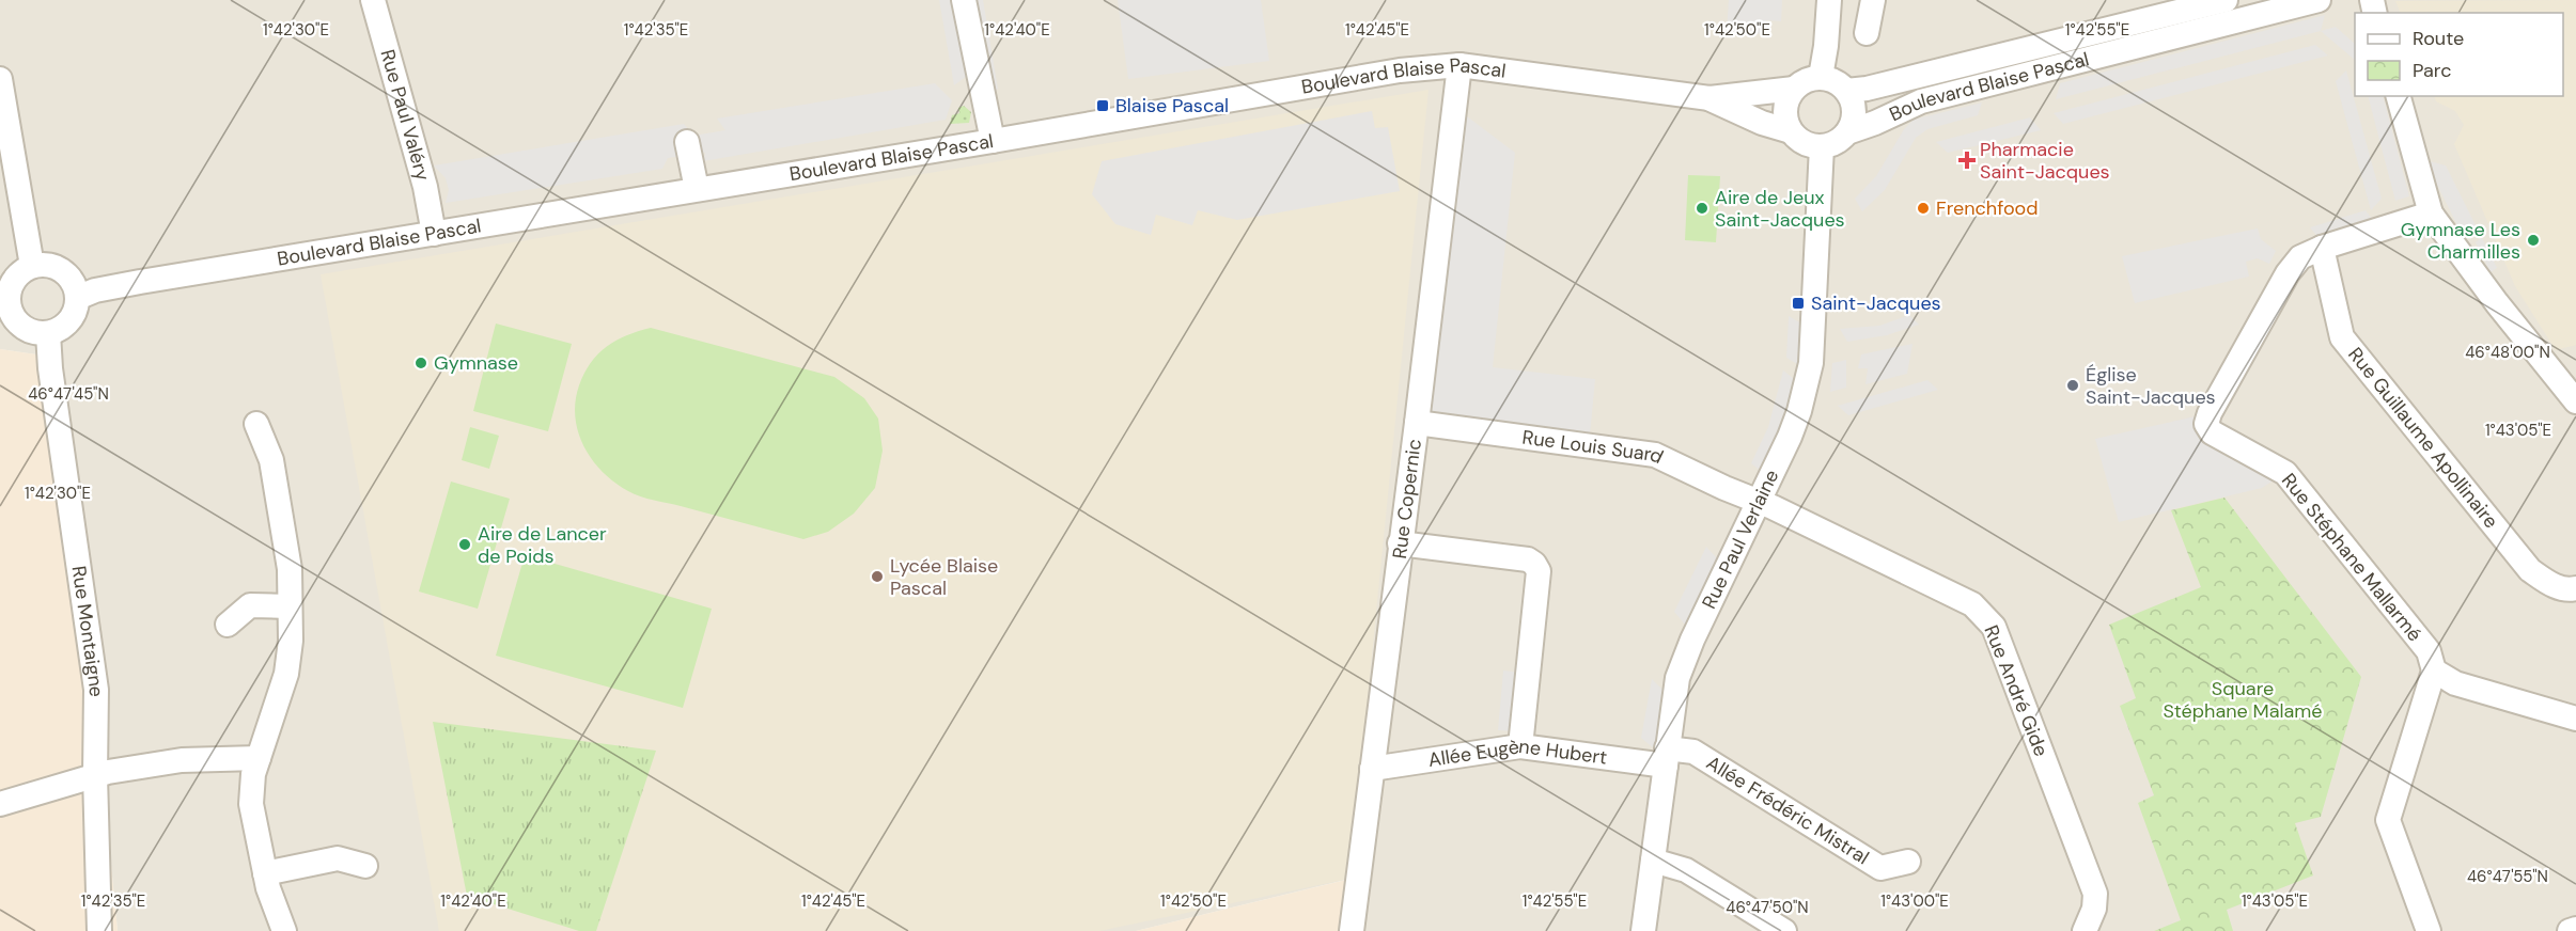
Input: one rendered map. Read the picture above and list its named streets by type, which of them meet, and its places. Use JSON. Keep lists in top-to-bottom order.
{
  "streets": {
    "street": [
      "Boulevard Blaise Pascal",
      "Rue Paul Valéry",
      "Rue Guillaume Apollinaire",
      "Rue Louis Suard",
      "Rue Copernic",
      "Rue Paul Verlaine",
      "Rue Stéphane Mallarmé",
      "Rue Montaigne",
      "Rue André Gide",
      "Allée Eugène Hubert",
      "Allée Frédéric Mistral"
    ]
  },
  "crossings": [
    ["Boulevard Blaise Pascal", "Rue Paul Valéry"],
    ["Boulevard Blaise Pascal", "Rue Copernic"],
    ["Boulevard Blaise Pascal", "Rue Paul Verlaine"],
    ["Boulevard Blaise Pascal", "Rue Montaigne"],
    ["Rue Guillaume Apollinaire", "Rue Stéphane Mallarmé"],
    ["Rue Louis Suard", "Rue Copernic"],
    ["Rue Louis Suard", "Rue Paul Verlaine"],
    ["Rue Louis Suard", "Rue André Gide"],
    ["Rue Copernic", "Allée Eugène Hubert"],
    ["Rue Paul Verlaine", "Rue André Gide"],
    ["Rue Paul Verlaine", "Allée Eugène Hubert"],
    ["Rue Paul Verlaine", "Allée Frédéric Mistral"],
    ["Allée Eugène Hubert", "Allée Frédéric Mistral"]
  ],
  "parks": ["Square Stéphane Malamé"],
  "places": {
    "transit": ["Blaise Pascal", "Saint-Jacques"],
    "health": ["Pharmacie Saint-Jacques"],
    "other": [
      "Aire de Jeux Saint-Jacques",
      "Frenchfood",
      "Gymnase Les Charmilles",
      "Gymnase",
      "Église Saint-Jacques",
      "Aire de Lancer de Poids",
      "Lycée Blaise Pascal"
    ]
  },
  "legend": ["Route", "Parc"],
  "coordinates": [
    "1°42'35\"E",
    "1°42'45\"E",
    "1°42'55\"E",
    "1°42'30\"E",
    "1°42'40\"E",
    "1°42'50\"E",
    "46°48'00\"N",
    "46°47'45\"N",
    "1°43'05\"E",
    "46°47'55\"N",
    "1°43'00\"E",
    "46°47'50\"N"
  ]
}
